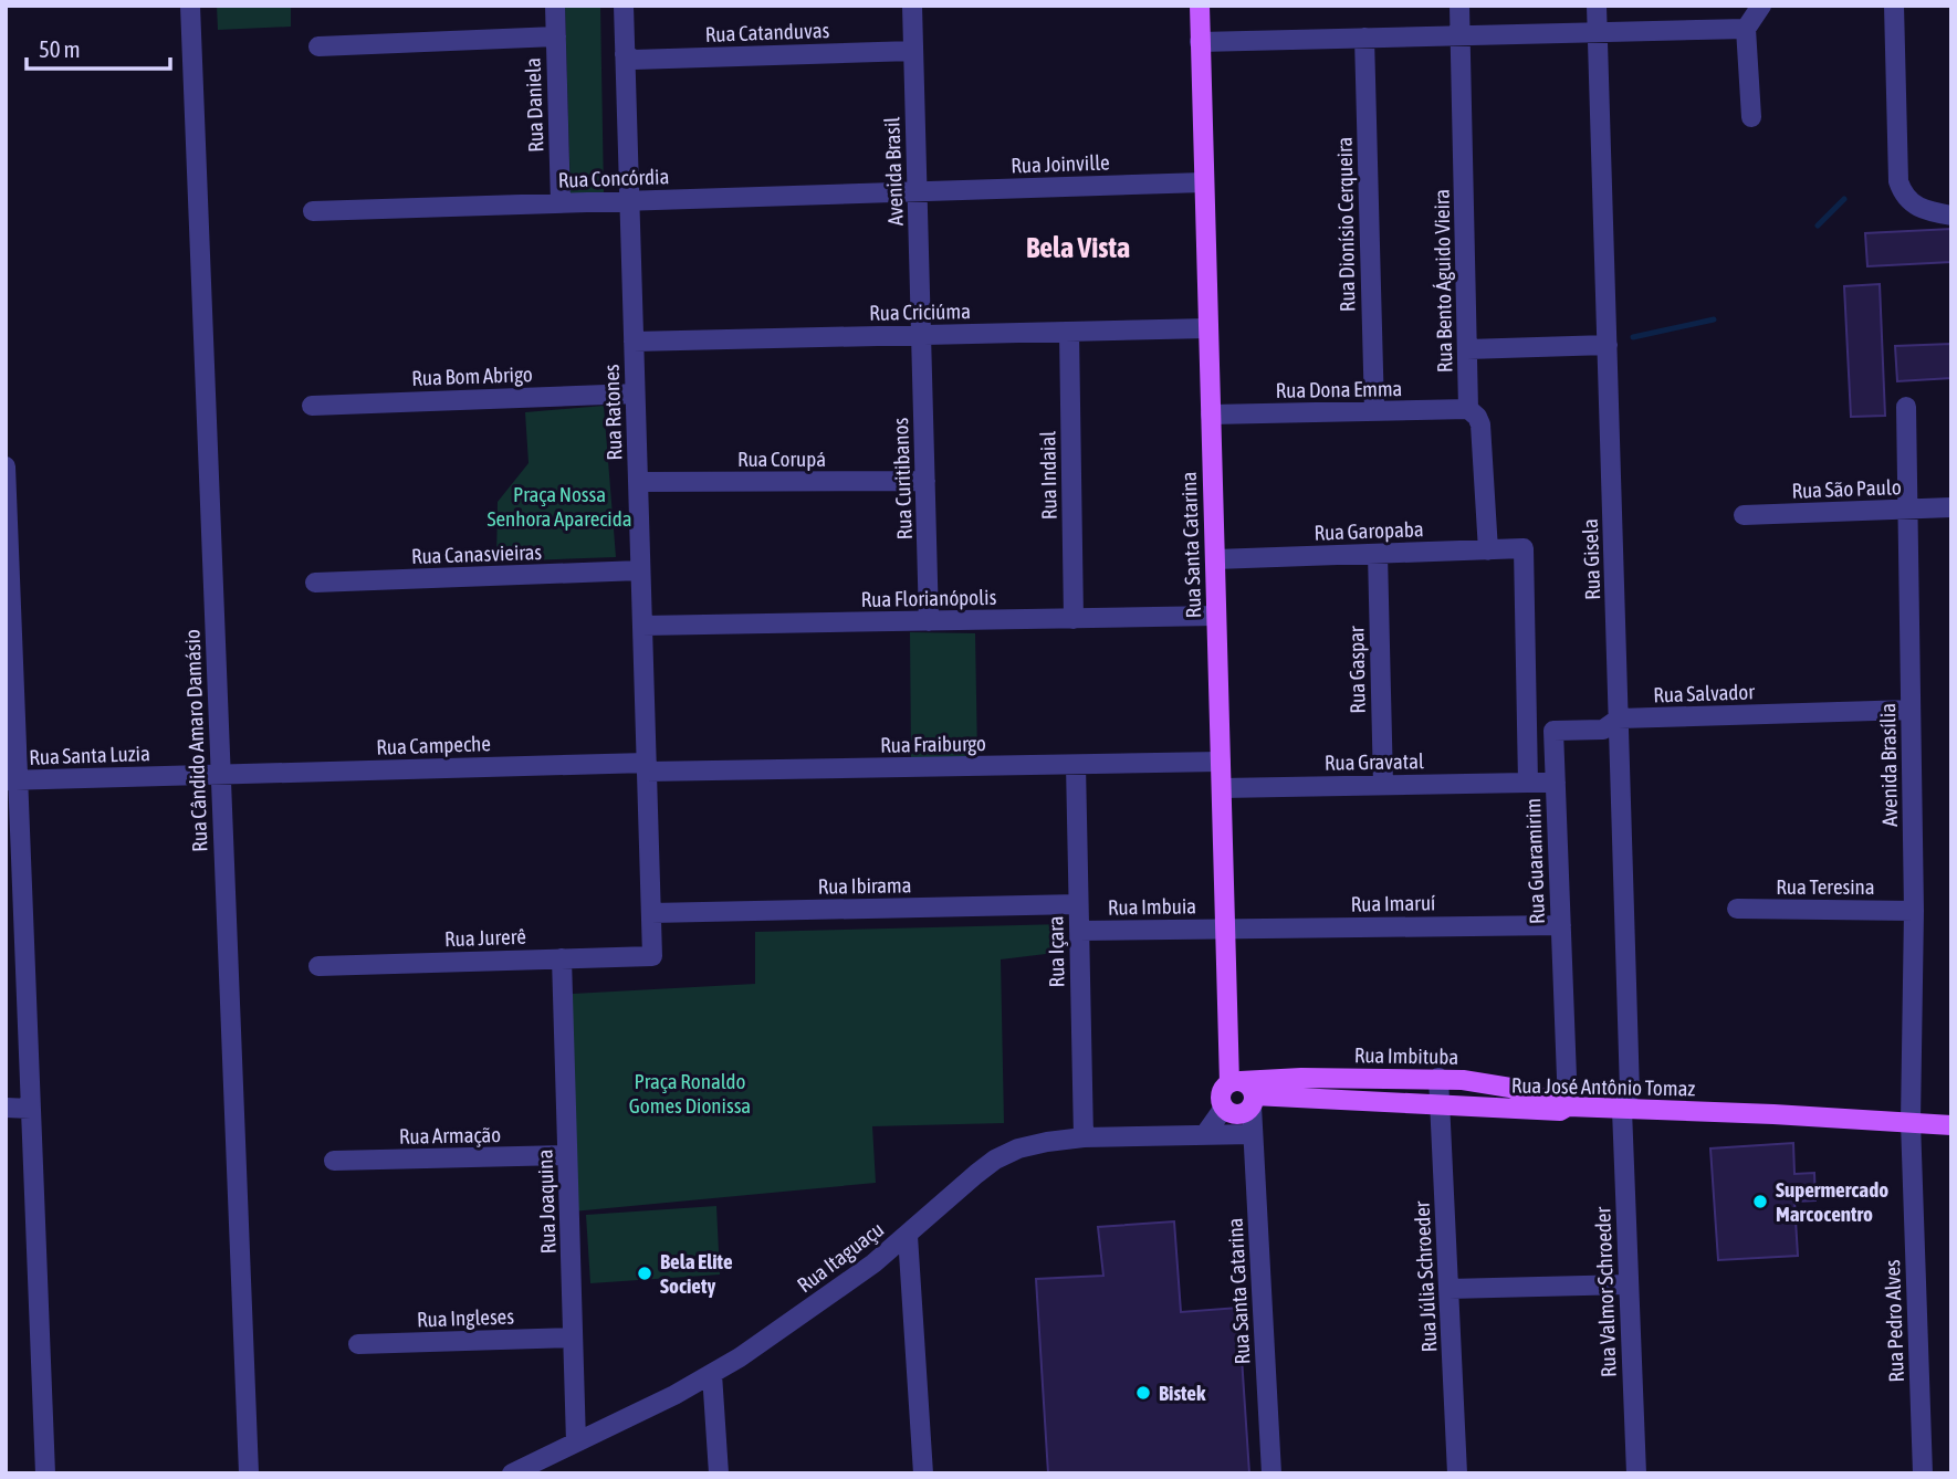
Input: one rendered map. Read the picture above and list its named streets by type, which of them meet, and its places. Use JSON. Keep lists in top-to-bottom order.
{
  "streets": {
    "main road": ["Rua Santa Catarina", "Rua Imbituba", "Rua José Antônio Tomaz"],
    "street": [
      "Rua Catanduvas",
      "Rua Daniela",
      "Rua Joinville",
      "Avenida Brasil",
      "Rua Concórdia",
      "Rua Dionísio Cerqueira",
      "Rua Bento Águido Vieira",
      "Rua Criciúma",
      "Rua Bom Abrigo",
      "Rua Dona Emma",
      "Rua Ratones",
      "Rua Corupá",
      "Rua Indaial",
      "Rua Curitibanos",
      "Rua São Paulo",
      "Rua Garopaba",
      "Rua Canasvieiras",
      "Rua Gisela",
      "Rua Florianópolis",
      "Rua Gaspar",
      "Rua Salvador",
      "Rua Cândido Amaro Damásio",
      "Rua Fraiburgo",
      "Rua Campeche",
      "Rua Santa Luzia",
      "Rua Gravatal",
      "Avenida Brasília",
      "Rua Guaramirim",
      "Rua Ibirama",
      "Rua Teresina",
      "Rua Imaruí",
      "Rua Imbuia",
      "Rua Jurerê",
      "Rua Içara",
      "Rua Armação",
      "Rua Joaquina",
      "Rua Itaguaçu",
      "Rua Júlia Schroeder",
      "Rua Valmor Schroeder",
      "Rua Ingleses",
      "Rua Pedro Alves"
    ]
  },
  "crossings": [
    ["Rua Catanduvas", "Avenida Brasil"],
    ["Rua Catanduvas", "Rua Ratones"],
    ["Rua Daniela", "Rua Concórdia"],
    ["Rua Joinville", "Avenida Brasil"],
    ["Rua Joinville", "Rua Concórdia"],
    ["Rua Joinville", "Rua Santa Catarina"],
    ["Avenida Brasil", "Rua Concórdia"],
    ["Avenida Brasil", "Rua Criciúma"],
    ["Avenida Brasil", "Rua Curitibanos"],
    ["Rua Concórdia", "Rua Ratones"],
    ["Rua Dionísio Cerqueira", "Rua Dona Emma"],
    ["Rua Bento Águido Vieira", "Rua Dona Emma"],
    ["Rua Bento Águido Vieira", "Rua Garopaba"],
    ["Rua Criciúma", "Rua Ratones"],
    ["Rua Criciúma", "Rua Indaial"],
    ["Rua Criciúma", "Rua Curitibanos"],
    ["Rua Criciúma", "Rua Santa Catarina"],
    ["Rua Bom Abrigo", "Rua Ratones"],
    ["Rua Dona Emma", "Rua Santa Catarina"],
    ["Rua Ratones", "Rua Corupá"],
    ["Rua Ratones", "Rua Canasvieiras"],
    ["Rua Ratones", "Rua Florianópolis"],
    ["Rua Ratones", "Rua Fraiburgo"],
    ["Rua Ratones", "Rua Campeche"],
    ["Rua Ratones", "Rua Ibirama"],
    ["Rua Ratones", "Rua Jurerê"],
    ["Rua Corupá", "Rua Curitibanos"],
    ["Rua Indaial", "Rua Florianópolis"],
    ["Rua Curitibanos", "Rua Florianópolis"],
    ["Rua São Paulo", "Avenida Brasília"],
    ["Rua Garopaba", "Rua Santa Catarina"],
    ["Rua Garopaba", "Rua Gaspar"],
    ["Rua Garopaba", "Rua Guaramirim"],
    ["Rua Santa Catarina", "Rua Florianópolis"],
    ["Rua Santa Catarina", "Rua Fraiburgo"],
    ["Rua Santa Catarina", "Rua Gravatal"],
    ["Rua Santa Catarina", "Rua Imaruí"],
    ["Rua Santa Catarina", "Rua Imbuia"],
    ["Rua Santa Catarina", "Rua Imbituba"],
    ["Rua Santa Catarina", "Rua José Antônio Tomaz"],
    ["Rua Santa Catarina", "Rua Itaguaçu"],
    ["Rua Gisela", "Rua Salvador"],
    ["Rua Gisela", "Rua José Antônio Tomaz"],
    ["Rua Gisela", "Rua Valmor Schroeder"],
    ["Rua Gaspar", "Rua Gravatal"],
    ["Rua Salvador", "Avenida Brasília"],
    ["Rua Salvador", "Rua Guaramirim"],
    ["Rua Cândido Amaro Damásio", "Rua Campeche"],
    ["Rua Cândido Amaro Damásio", "Rua Santa Luzia"],
    ["Rua Fraiburgo", "Rua Campeche"],
    ["Rua Fraiburgo", "Rua Içara"],
    ["Rua Campeche", "Rua Santa Luzia"],
    ["Rua Gravatal", "Rua Guaramirim"],
    ["Avenida Brasília", "Rua Teresina"],
    ["Avenida Brasília", "Rua José Antônio Tomaz"],
    ["Avenida Brasília", "Rua Pedro Alves"],
    ["Rua Guaramirim", "Rua Imaruí"],
    ["Rua Guaramirim", "Rua Imbituba"],
    ["Rua Guaramirim", "Rua José Antônio Tomaz"],
    ["Rua Ibirama", "Rua Içara"],
    ["Rua Imaruí", "Rua Imbuia"],
    ["Rua Imbuia", "Rua Içara"],
    ["Rua Jurerê", "Rua Joaquina"],
    ["Rua Içara", "Rua Itaguaçu"],
    ["Rua Imbituba", "Rua José Antônio Tomaz"],
    ["Rua Imbituba", "Rua Júlia Schroeder"],
    ["Rua José Antônio Tomaz", "Rua Júlia Schroeder"],
    ["Rua José Antônio Tomaz", "Rua Valmor Schroeder"],
    ["Rua José Antônio Tomaz", "Rua Pedro Alves"],
    ["Rua Armação", "Rua Joaquina"],
    ["Rua Joaquina", "Rua Itaguaçu"],
    ["Rua Joaquina", "Rua Ingleses"]
  ],
  "districts": ["Bela Vista"],
  "parks": ["Praça Nossa Senhora Aparecida", "Praça Ronaldo Gomes Dionissa"],
  "places": ["Supermercado Marcocentro", "Bela Elite Society", "Bistek"],
  "scale_bar": "50 m"
}
